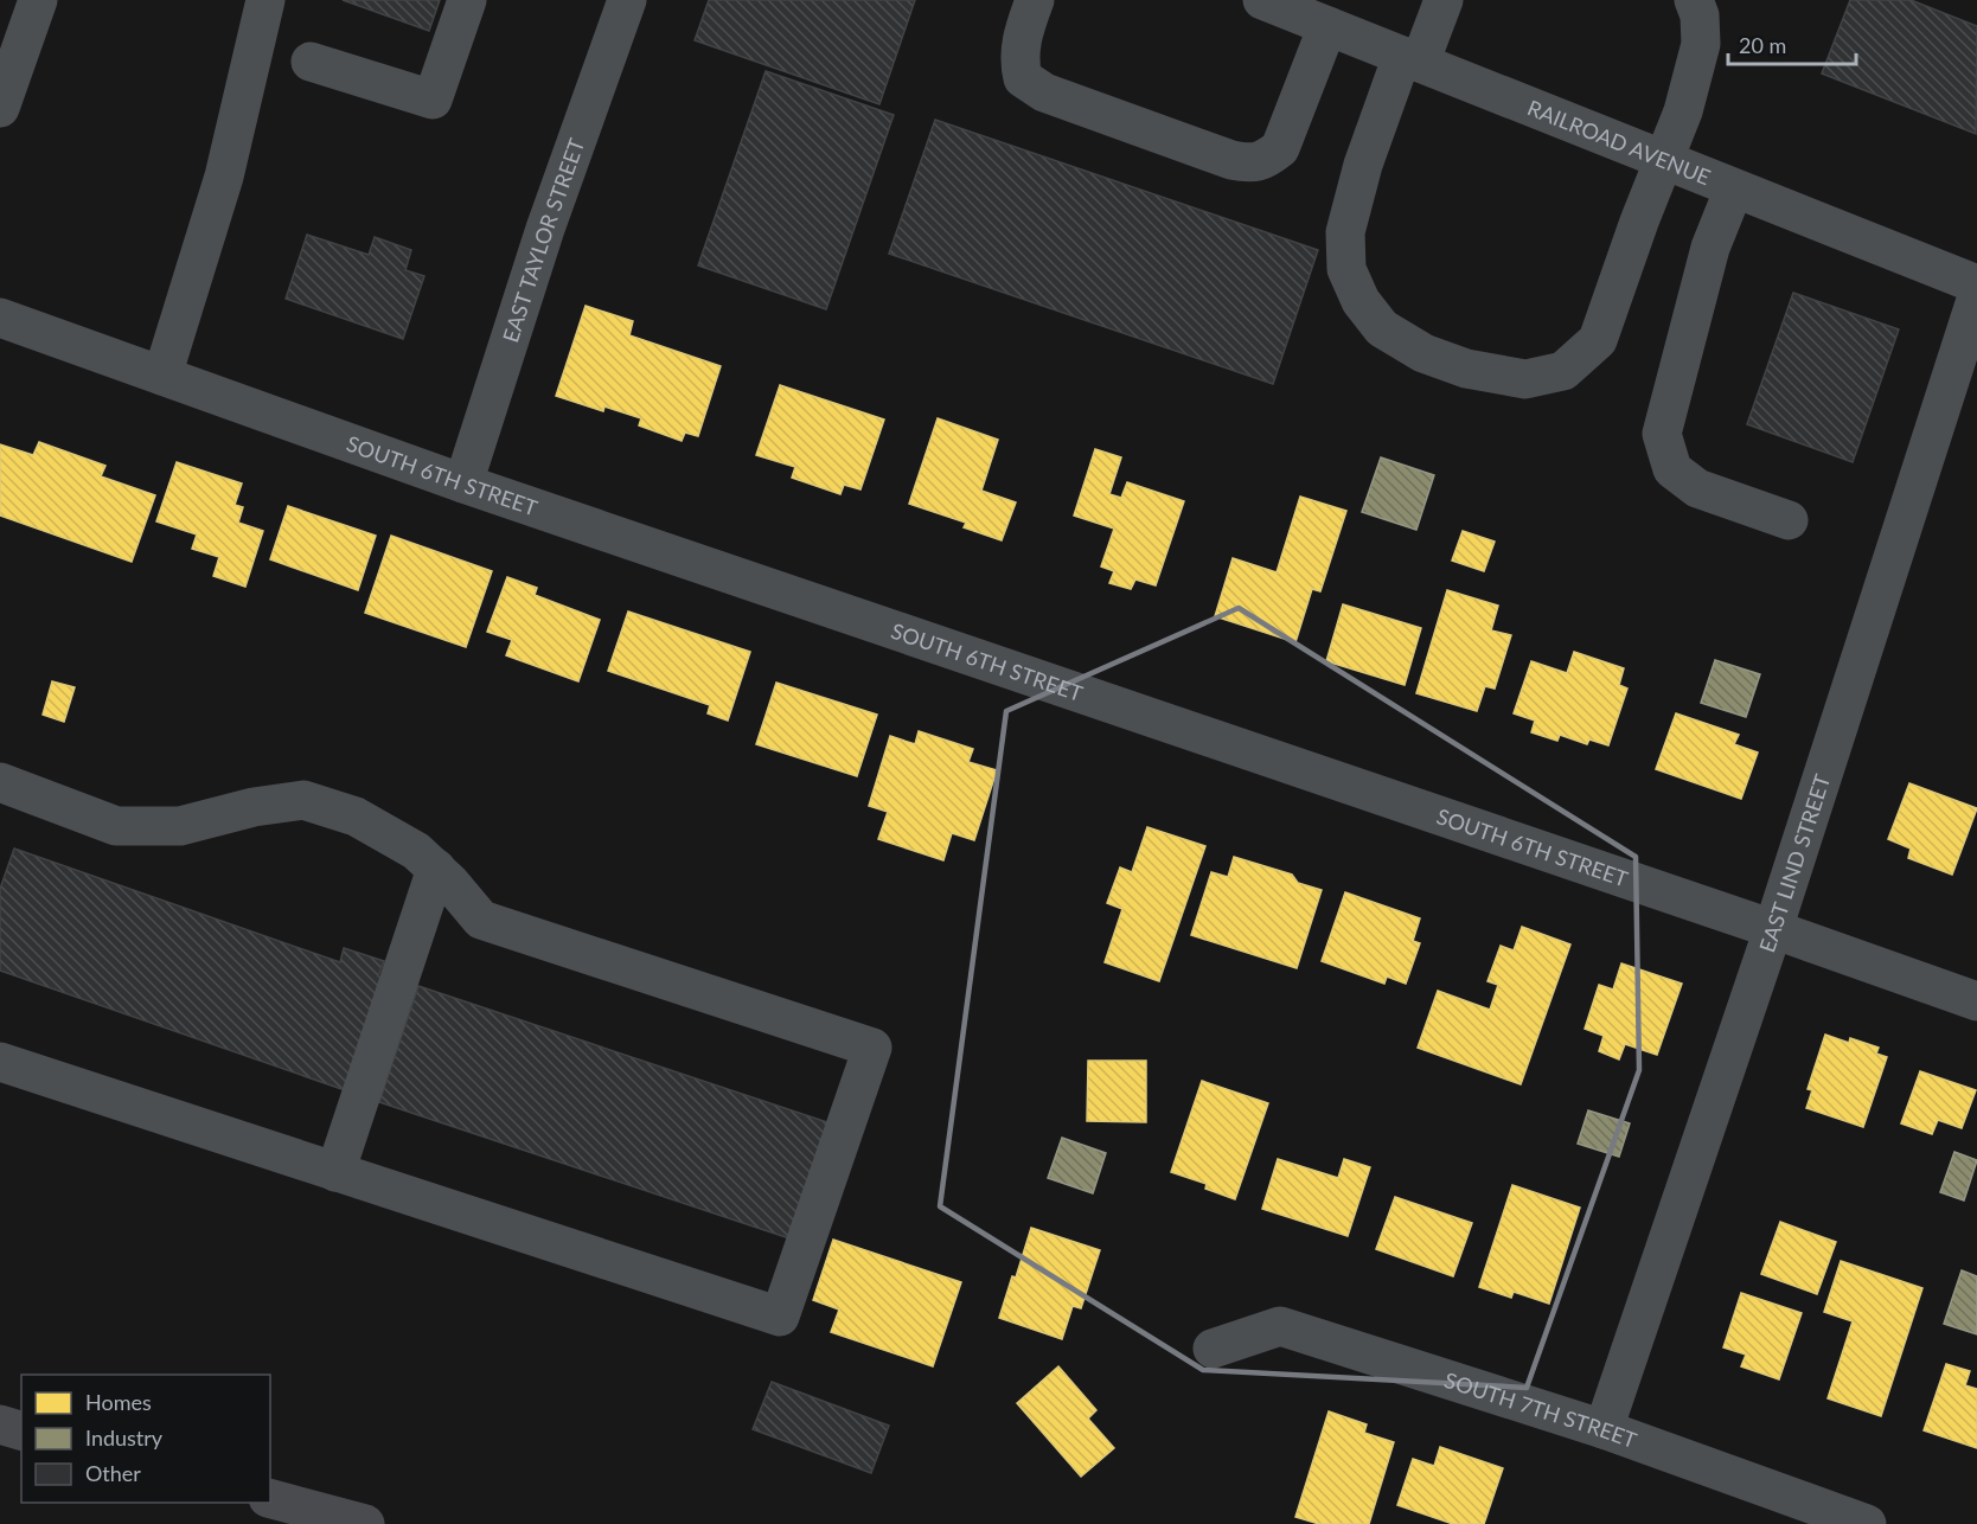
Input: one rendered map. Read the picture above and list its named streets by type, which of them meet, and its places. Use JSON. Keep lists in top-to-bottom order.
{
  "streets": {
    "street": [
      "RAILROAD AVENUE",
      "EAST TAYLOR STREET",
      "SOUTH 6TH STREET",
      "EAST LIND STREET",
      "SOUTH 7TH STREET"
    ]
  },
  "crossings": [
    ["EAST TAYLOR STREET", "SOUTH 6TH STREET"],
    ["SOUTH 6TH STREET", "EAST LIND STREET"],
    ["EAST LIND STREET", "SOUTH 7TH STREET"]
  ],
  "legend": ["Homes", "Industry", "Other"],
  "scale_bar": "20 m"
}
